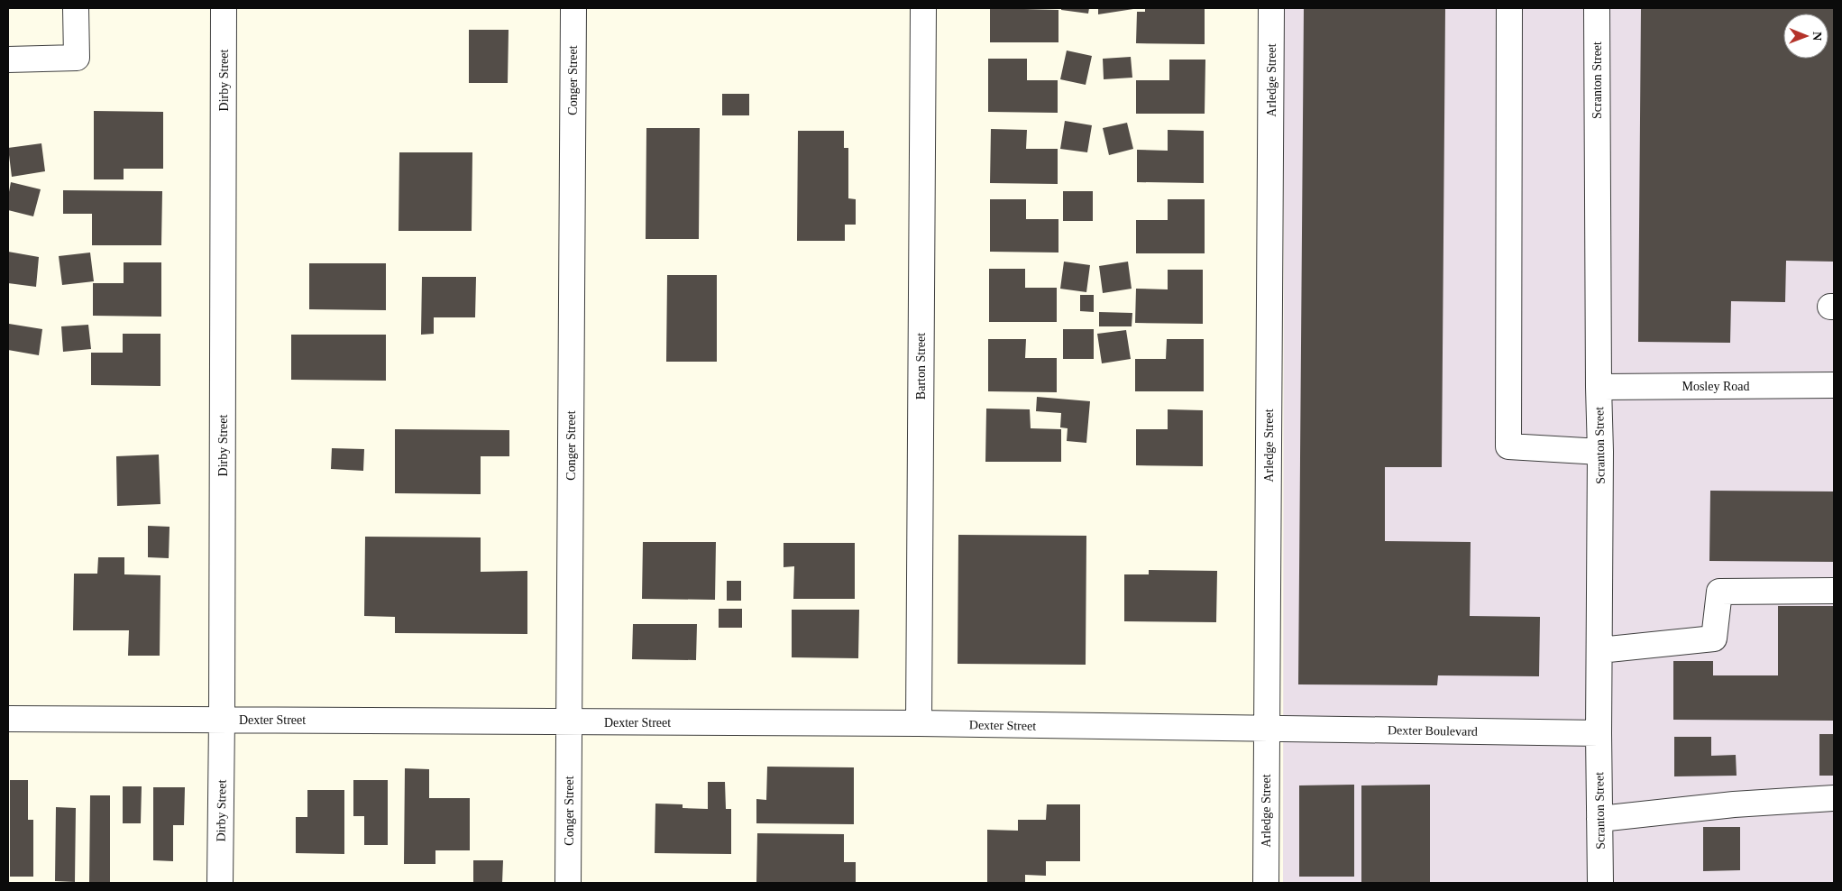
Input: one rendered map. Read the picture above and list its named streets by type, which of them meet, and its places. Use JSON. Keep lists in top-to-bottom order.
{
  "streets": {
    "street": [
      "Dirby Street",
      "Conger Street",
      "Arledge Street",
      "Scranton Street",
      "Barton Street",
      "Mosley Road",
      "Dexter Street",
      "Dexter Boulevard"
    ]
  },
  "crossings": [
    ["Dirby Street", "Dexter Street"],
    ["Conger Street", "Dexter Street"],
    ["Arledge Street", "Dexter Street"],
    ["Arledge Street", "Dexter Boulevard"],
    ["Scranton Street", "Mosley Road"],
    ["Scranton Street", "Dexter Boulevard"],
    ["Barton Street", "Dexter Street"],
    ["Dexter Street", "Dexter Boulevard"]
  ],
  "north": "right"
}
